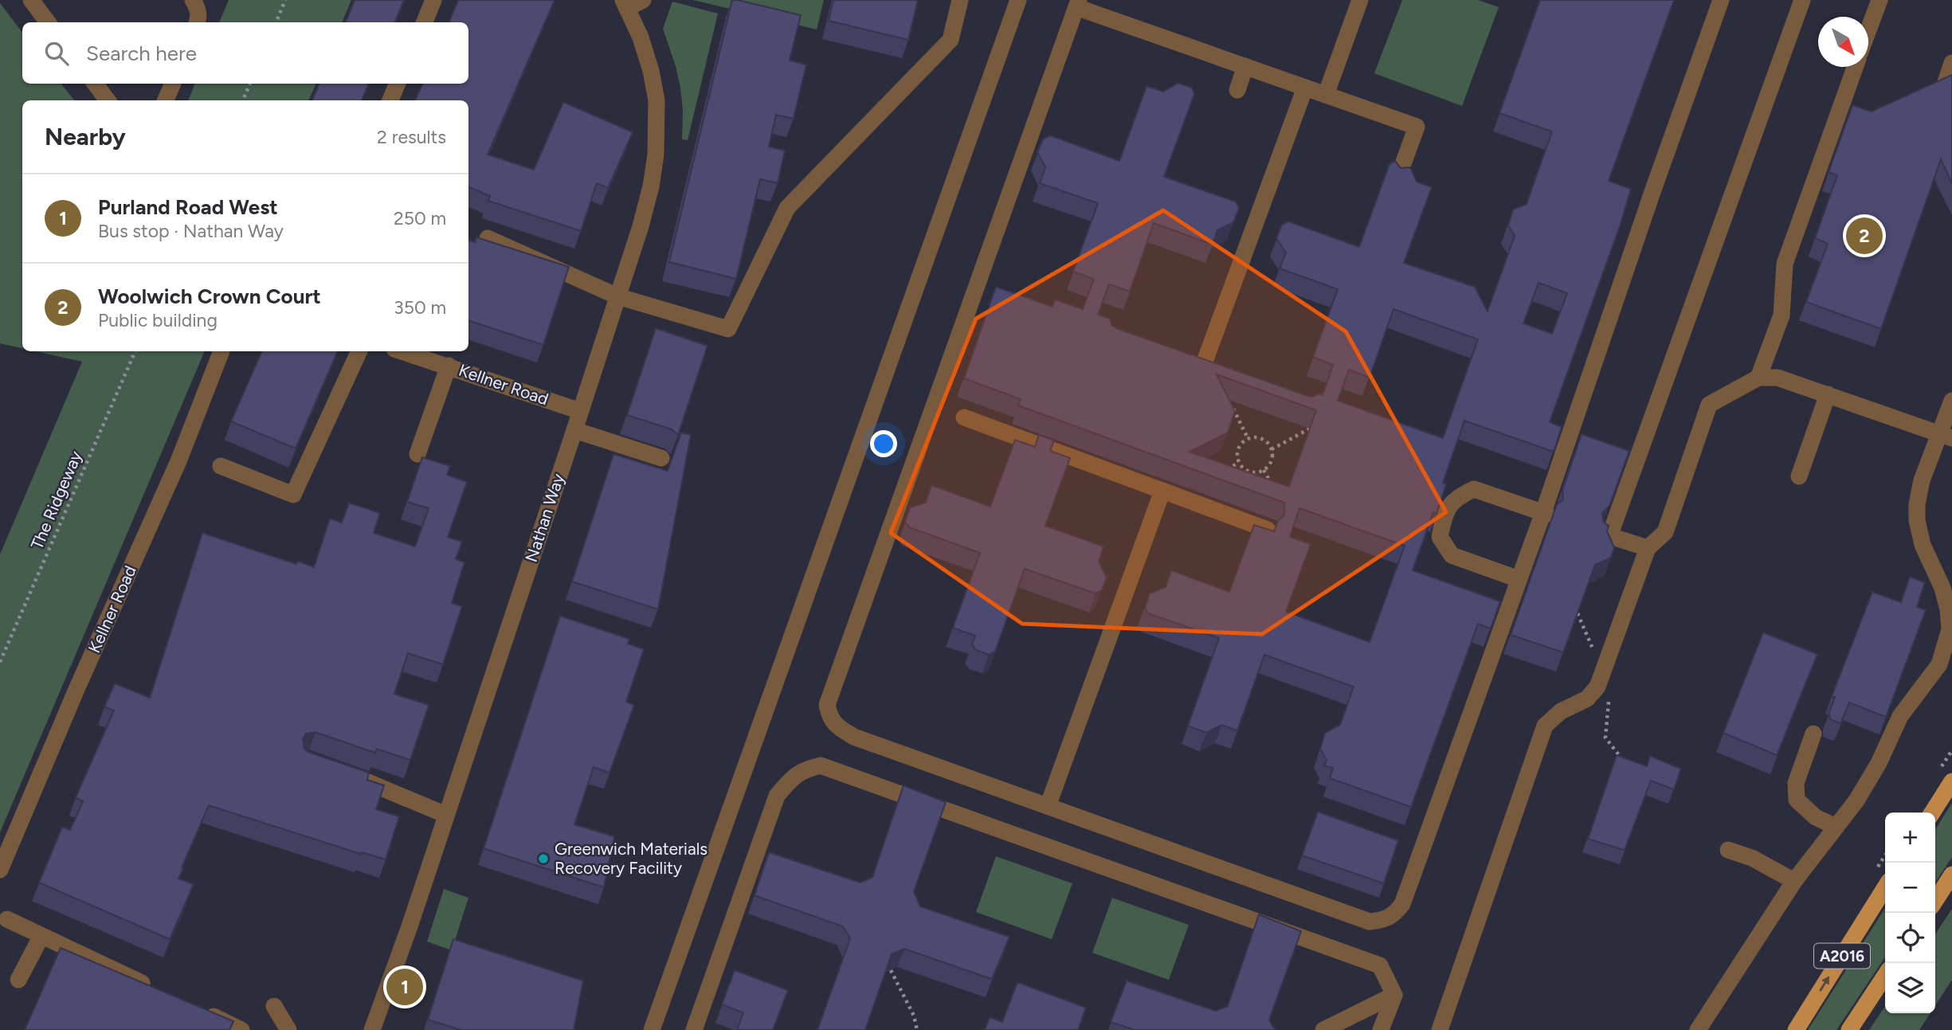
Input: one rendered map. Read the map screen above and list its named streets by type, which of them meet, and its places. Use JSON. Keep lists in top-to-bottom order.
{
  "streets": {
    "main road": ["A2016"],
    "street": ["Kellner Road", "Nathan Way"],
    "path": ["The Ridgeway"]
  },
  "crossings": [
    ["Kellner Road", "Nathan Way"]
  ],
  "places": ["Greenwich Materials Recovery Facility"],
  "north": "bottom right",
  "page": {
    "search": "Search here",
    "heading": ["Nearby", "2 results"],
    "list": [
      {
        "mark": "1",
        "name": "Purland Road West",
        "note": "Bus stop · Nathan Way",
        "value": "250 m"
      },
      {
        "mark": "2",
        "name": "Woolwich Crown Court",
        "note": "Public building",
        "value": "350 m"
      }
    ],
    "pins": ["2", "1"],
    "map_buttons": ["+", "−"]
  }
}
